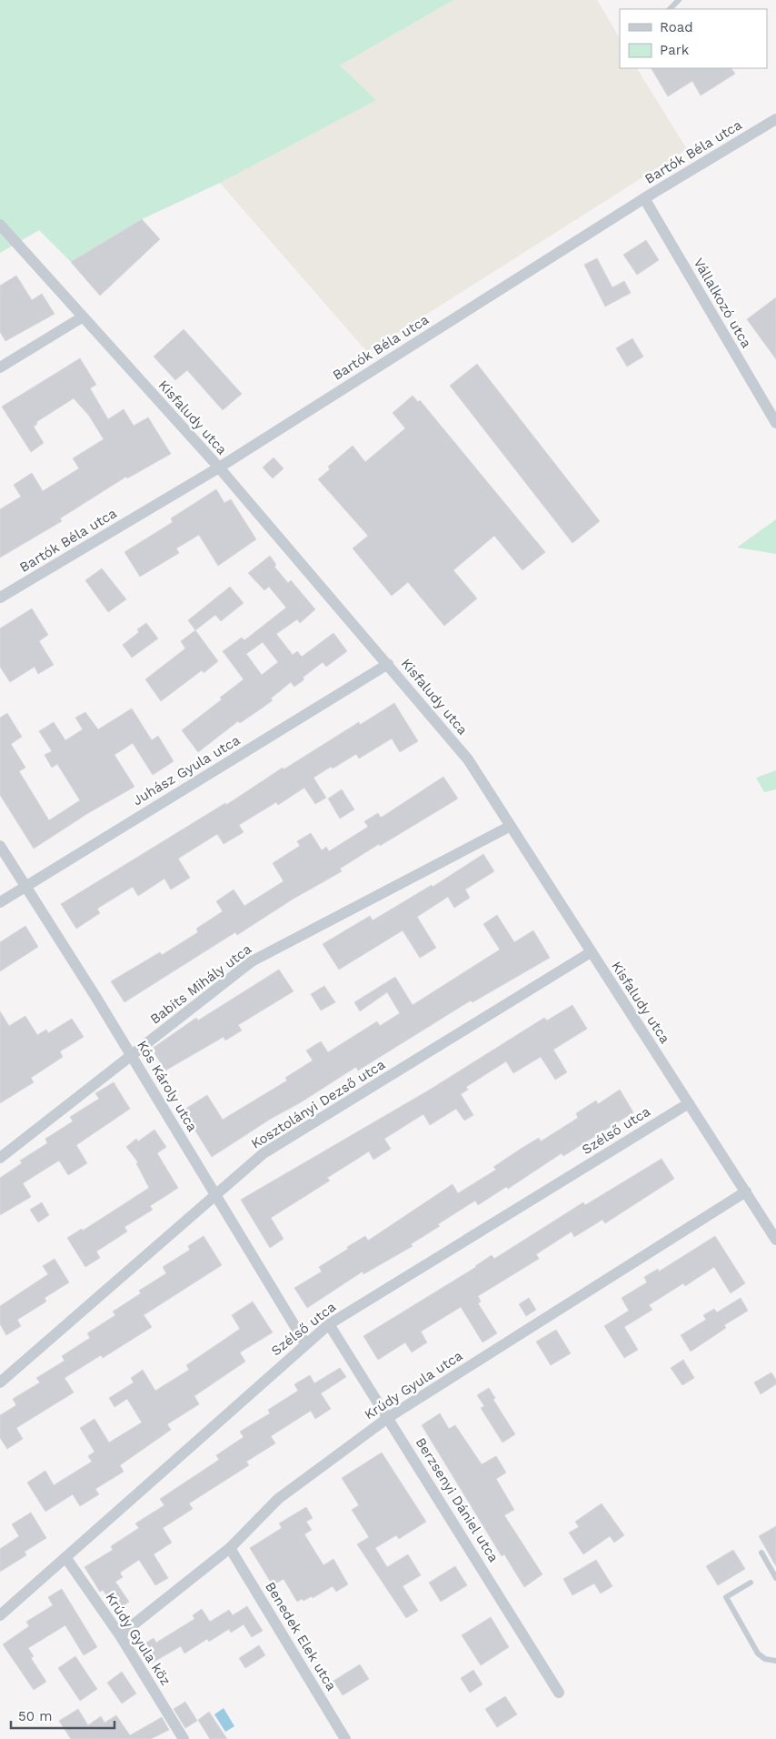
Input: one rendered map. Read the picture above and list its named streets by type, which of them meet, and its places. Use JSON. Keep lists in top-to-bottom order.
{
  "streets": {
    "street": [
      "Bartók Béla utca",
      "Vállalkozó utca",
      "Kisfaludy utca",
      "Juhász Gyula utca",
      "Babits Mihály utca",
      "Kós Károly utca",
      "Kosztolányi Dezső utca",
      "Szélső utca",
      "Krúdy Gyula utca",
      "Berzsenyi Dániel utca",
      "Benedek Elek utca",
      "Krúdy Gyula köz"
    ]
  },
  "crossings": [
    ["Bartók Béla utca", "Vállalkozó utca"],
    ["Bartók Béla utca", "Kisfaludy utca"],
    ["Kisfaludy utca", "Juhász Gyula utca"],
    ["Kisfaludy utca", "Babits Mihály utca"],
    ["Kisfaludy utca", "Kosztolányi Dezső utca"],
    ["Kisfaludy utca", "Szélső utca"],
    ["Kisfaludy utca", "Krúdy Gyula utca"],
    ["Juhász Gyula utca", "Kós Károly utca"],
    ["Babits Mihály utca", "Kós Károly utca"],
    ["Kós Károly utca", "Kosztolányi Dezső utca"],
    ["Kós Károly utca", "Szélső utca"],
    ["Szélső utca", "Berzsenyi Dániel utca"],
    ["Szélső utca", "Krúdy Gyula köz"],
    ["Krúdy Gyula utca", "Berzsenyi Dániel utca"],
    ["Krúdy Gyula utca", "Benedek Elek utca"],
    ["Krúdy Gyula utca", "Krúdy Gyula köz"]
  ],
  "legend": ["Road", "Park"],
  "scale_bar": "50 m"
}
